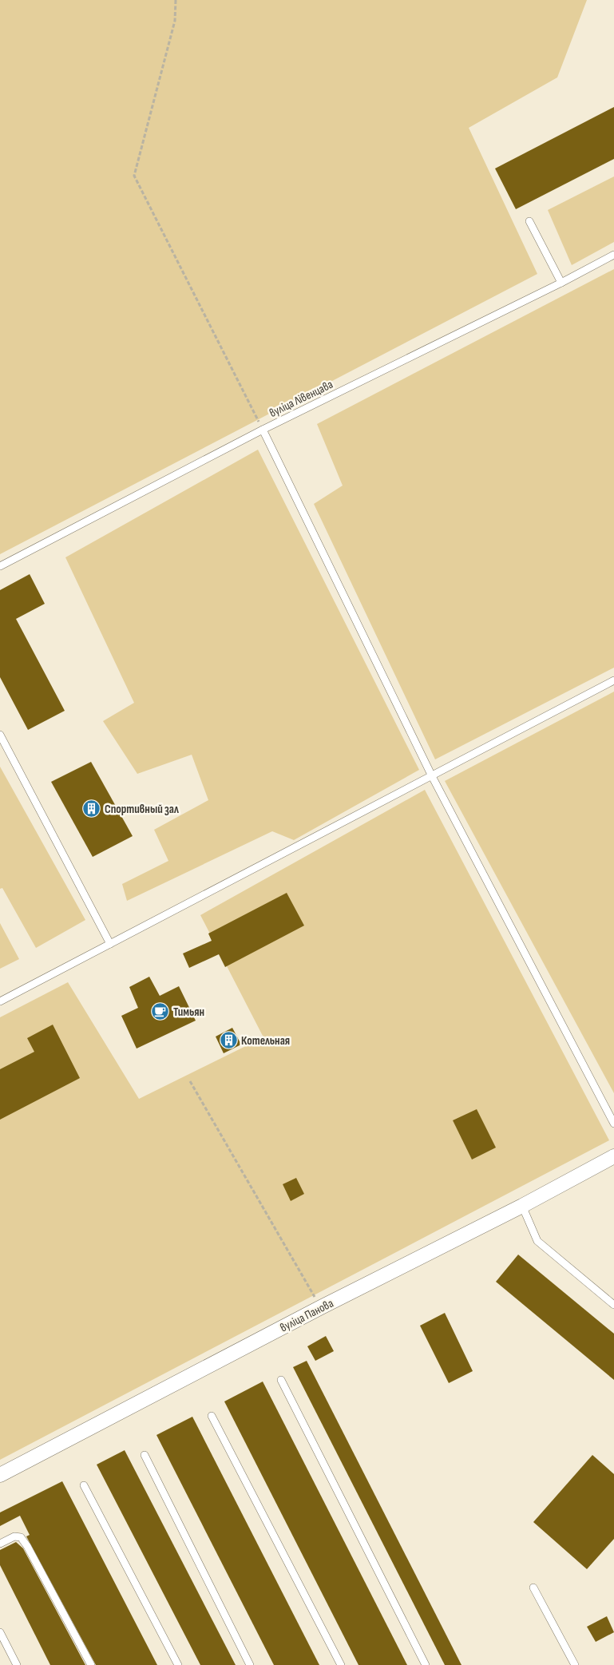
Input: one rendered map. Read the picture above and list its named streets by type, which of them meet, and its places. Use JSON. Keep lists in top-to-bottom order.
{
  "streets": {
    "street": ["вуліца Панова"],
    "lane": ["вуліца Лівенцава"]
  },
  "places": {
    "building": ["Спортивный зал", "Котельная"],
    "cafe": ["Тимьян"]
  }
}
